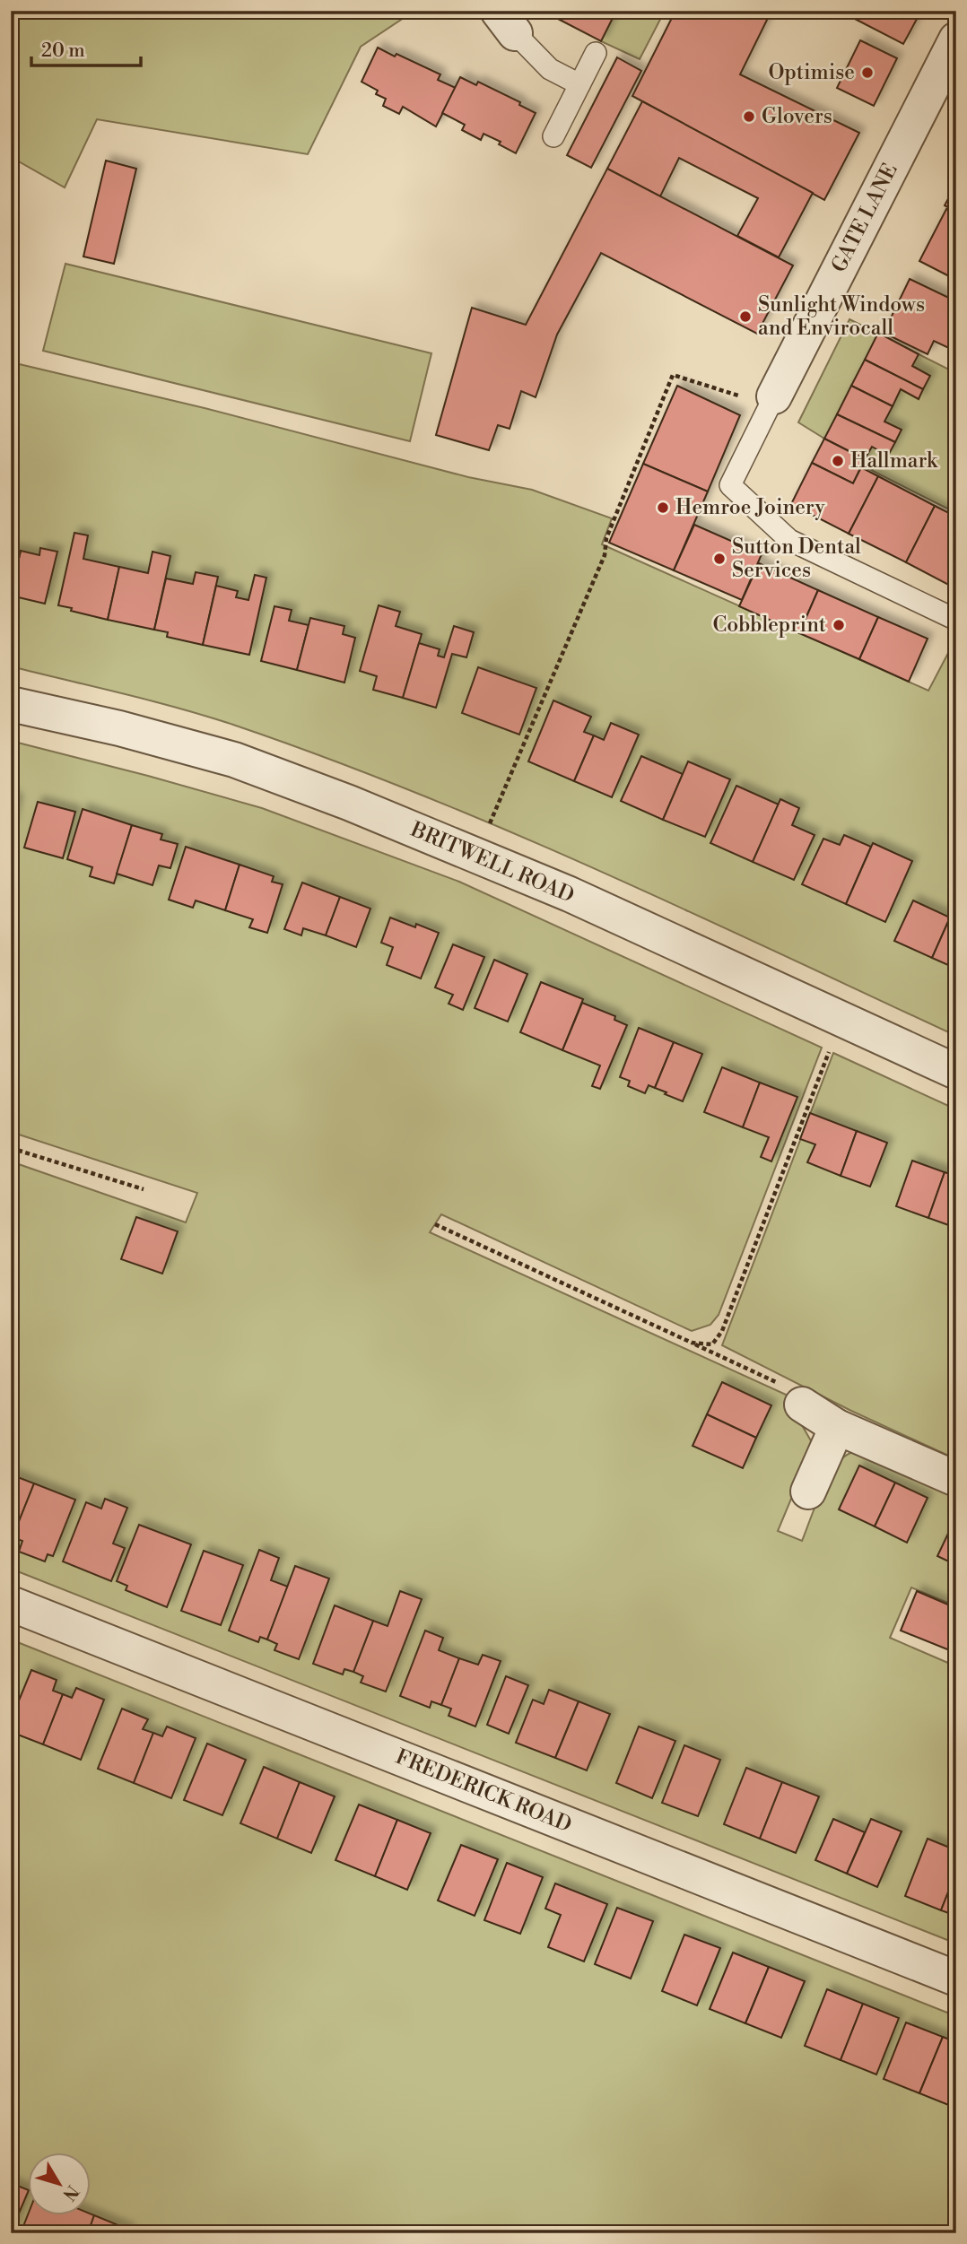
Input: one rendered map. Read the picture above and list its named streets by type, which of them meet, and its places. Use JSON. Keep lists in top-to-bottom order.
{
  "streets": {
    "street": ["GATE LANE", "BRITWELL ROAD", "FREDERICK ROAD"]
  },
  "places": [
    "Optimise",
    "Glovers",
    "Sunlight Windows and Envirocall",
    "Hallmark",
    "Hemroe Joinery",
    "Sutton Dental Services",
    "Cobbleprint"
  ],
  "scale_bar": "20 m",
  "north": "bottom right"
}
